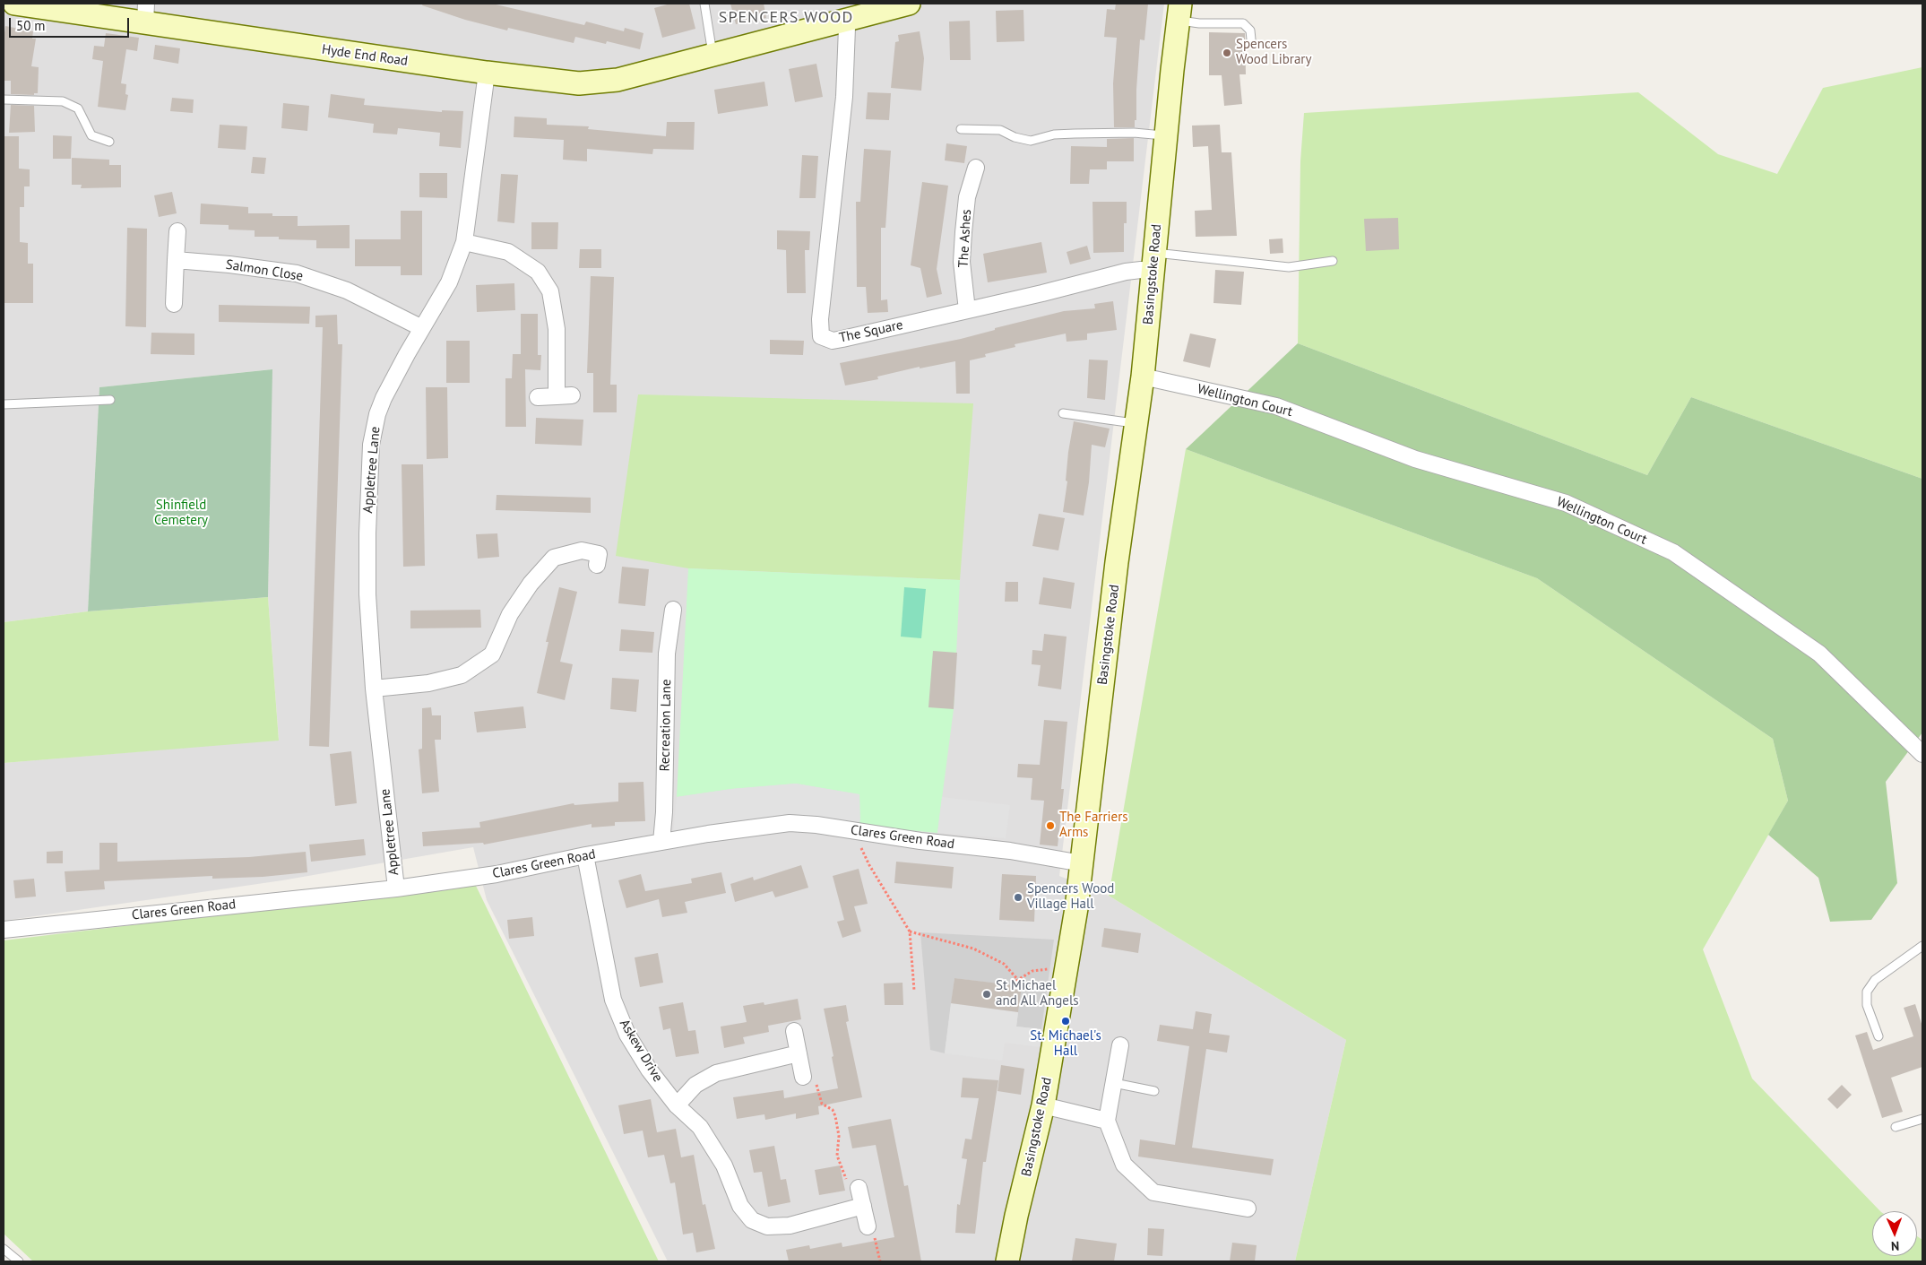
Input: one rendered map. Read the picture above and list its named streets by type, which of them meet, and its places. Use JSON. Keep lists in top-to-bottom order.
{
  "streets": {
    "street": [
      "Hyde End Road",
      "The Ashes",
      "Salmon Close",
      "Basingstoke Road",
      "The Square",
      "Wellington Court",
      "Appletree Lane",
      "Recreation Lane",
      "Clares Green Road",
      "Askew Drive"
    ]
  },
  "crossings": [
    ["Hyde End Road", "The Square"],
    ["Hyde End Road", "Appletree Lane"],
    ["The Ashes", "The Square"],
    ["Salmon Close", "Appletree Lane"],
    ["Basingstoke Road", "The Square"],
    ["Basingstoke Road", "Wellington Court"],
    ["Basingstoke Road", "Clares Green Road"],
    ["Appletree Lane", "Clares Green Road"],
    ["Recreation Lane", "Clares Green Road"],
    ["Clares Green Road", "Askew Drive"]
  ],
  "districts": ["SPENCERS WOOD"],
  "parks": ["Shinfield Cemetery"],
  "places": [
    "Spencers Wood Library",
    "The Farriers Arms",
    "Spencers Wood Village Hall",
    "St Michael and All Angels",
    "St. Michael's Hall"
  ],
  "scale_bar": "50 m",
  "north": "bottom"
}
